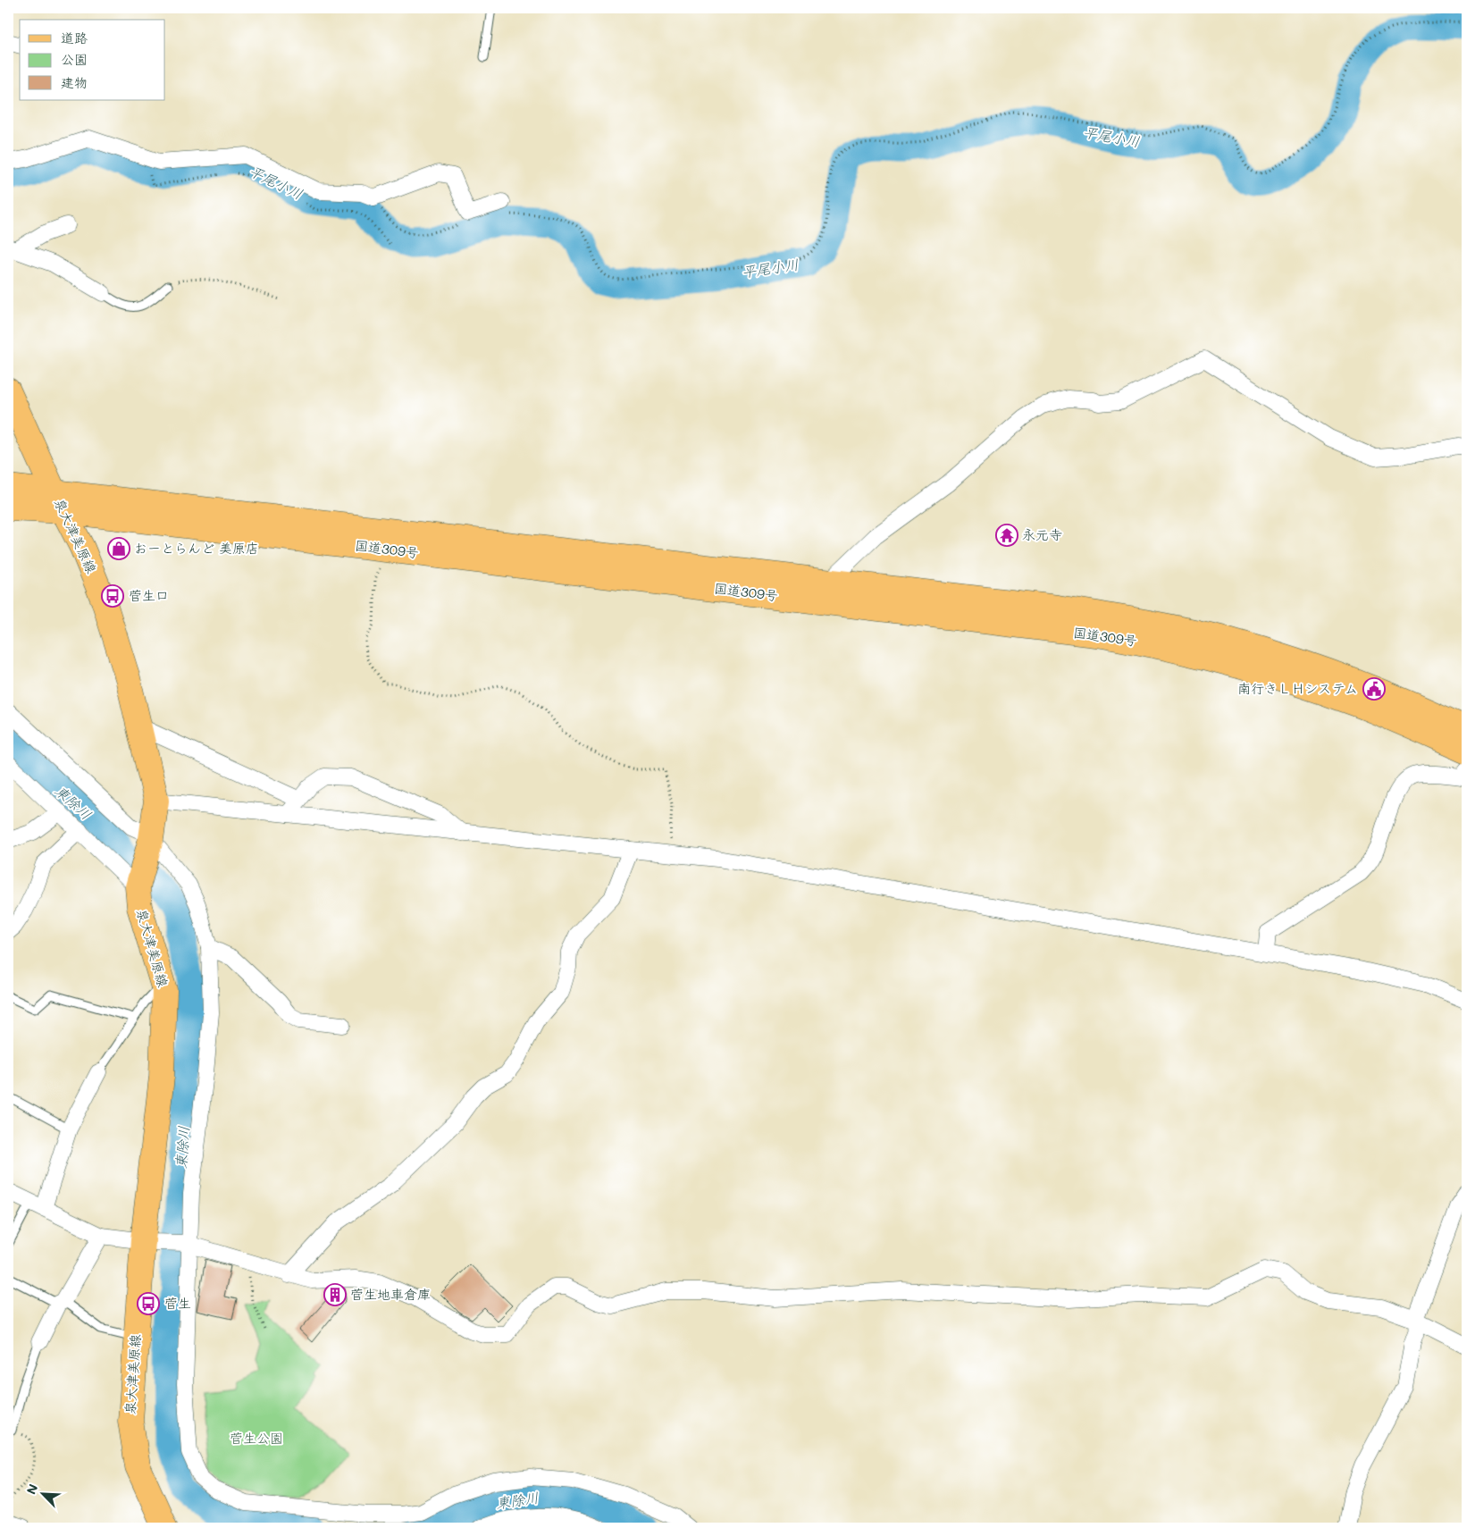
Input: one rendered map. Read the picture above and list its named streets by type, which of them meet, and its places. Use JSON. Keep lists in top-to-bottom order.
{
  "streets": {
    "main road": ["泉大津美原線", "国道309号"]
  },
  "crossings": [
    ["泉大津美原線", "国道309号"]
  ],
  "water": ["平尾小川", "東除川"],
  "parks": ["菅生公園"],
  "places": {
    "temple": ["永元寺"],
    "shop": ["おーとらんど 美原店"],
    "bus stop": ["菅生口", "菅生"],
    "public building": ["南行きＬＨシステム"],
    "building": ["菅生地車倉庫"]
  },
  "legend": ["道路", "公園", "建物"],
  "north": "top left"
}
